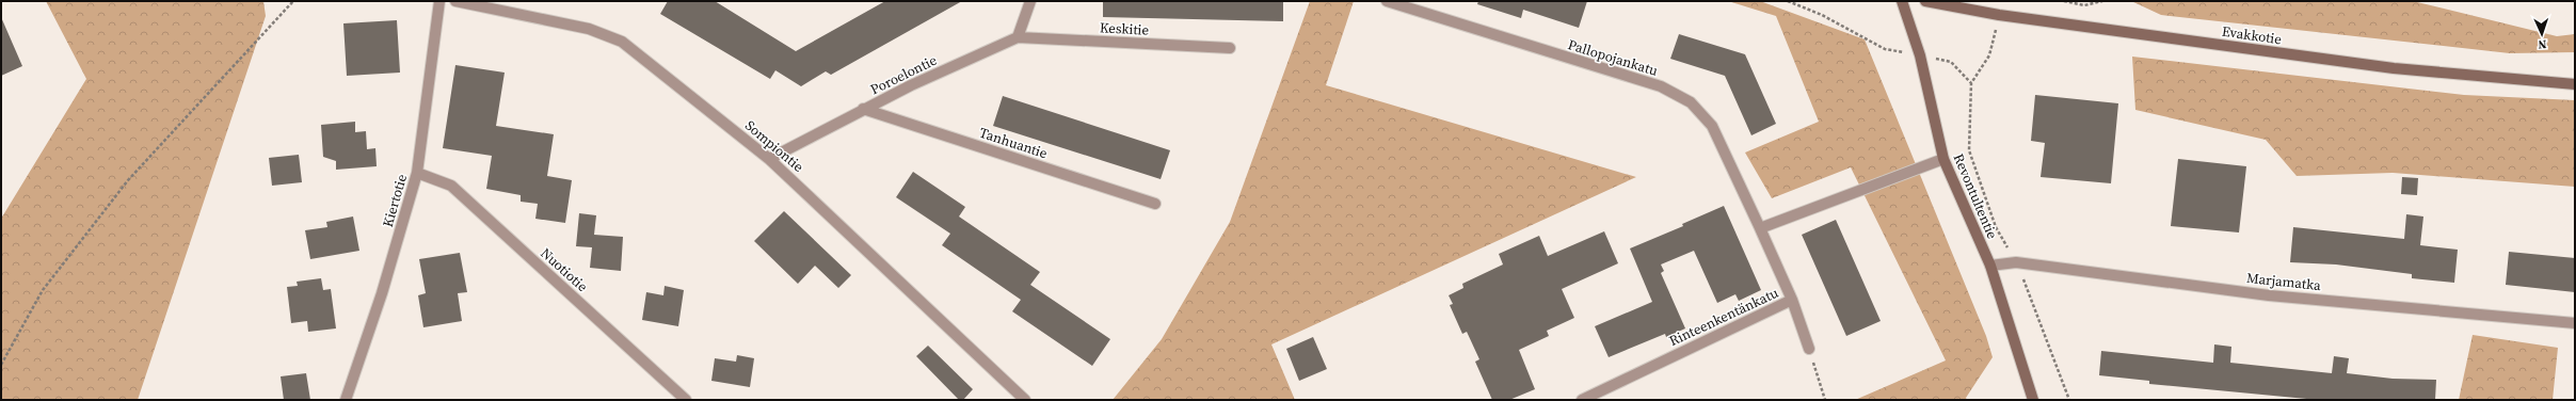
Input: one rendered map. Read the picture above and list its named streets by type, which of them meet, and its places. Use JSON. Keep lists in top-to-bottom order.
{
  "streets": {
    "street": [
      "Keskitie",
      "Evakkotie",
      "Pallopojankatu",
      "Poroelontie",
      "Tanhuantie",
      "Sompiontie",
      "Revontultentie",
      "Kiertotie",
      "Nuotiotie",
      "Marjamatka",
      "Rinteenkentänkatu"
    ]
  },
  "crossings": [
    ["Keskitie", "Poroelontie"],
    ["Pallopojankatu", "Rinteenkentänkatu"],
    ["Poroelontie", "Tanhuantie"],
    ["Poroelontie", "Sompiontie"],
    ["Revontultentie", "Marjamatka"],
    ["Kiertotie", "Nuotiotie"]
  ],
  "north": "bottom"
}
